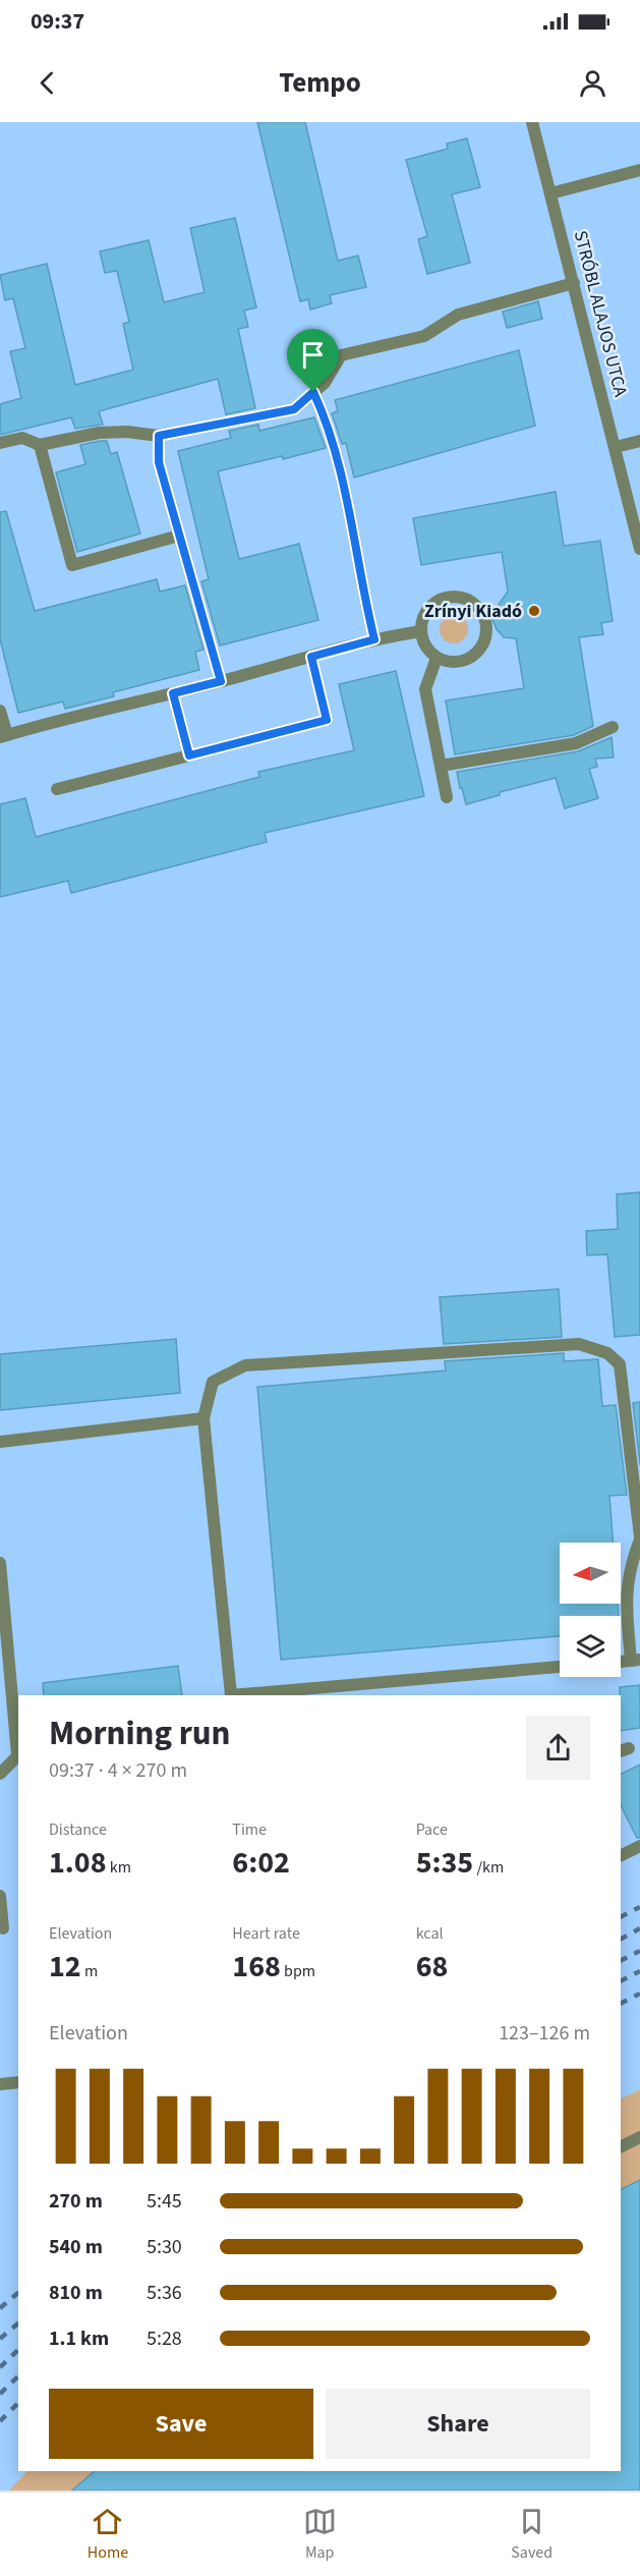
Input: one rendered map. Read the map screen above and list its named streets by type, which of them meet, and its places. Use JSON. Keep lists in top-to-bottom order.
{
  "streets": {
    "street": ["STRÓBL ALAJOS UTCA"]
  },
  "places": ["Zrínyi Kiadó"],
  "north": "left",
  "page": {
    "status": "09:37",
    "header": "Tempo",
    "heading": ["Morning run", "09:37 · 4 × 270 m"],
    "stats": [
      ["Distance", "1.08 km"],
      ["Time", "6:02"],
      ["Pace", "5:35 /km"],
      ["Elevation", "12 m"],
      ["Heart rate", "168 bpm"],
      ["kcal", "68"]
    ],
    "chart": ["Elevation", "123–126 m"],
    "list": [
      {
        "name": "270 m",
        "note": "5:45"
      },
      {
        "name": "540 m",
        "note": "5:30"
      },
      {
        "name": "810 m",
        "note": "5:36"
      },
      {
        "name": "1.1 km",
        "note": "5:28"
      }
    ],
    "buttons": ["Save", "Share"],
    "tabs": ["Home", "Map", "Saved"]
  }
}
